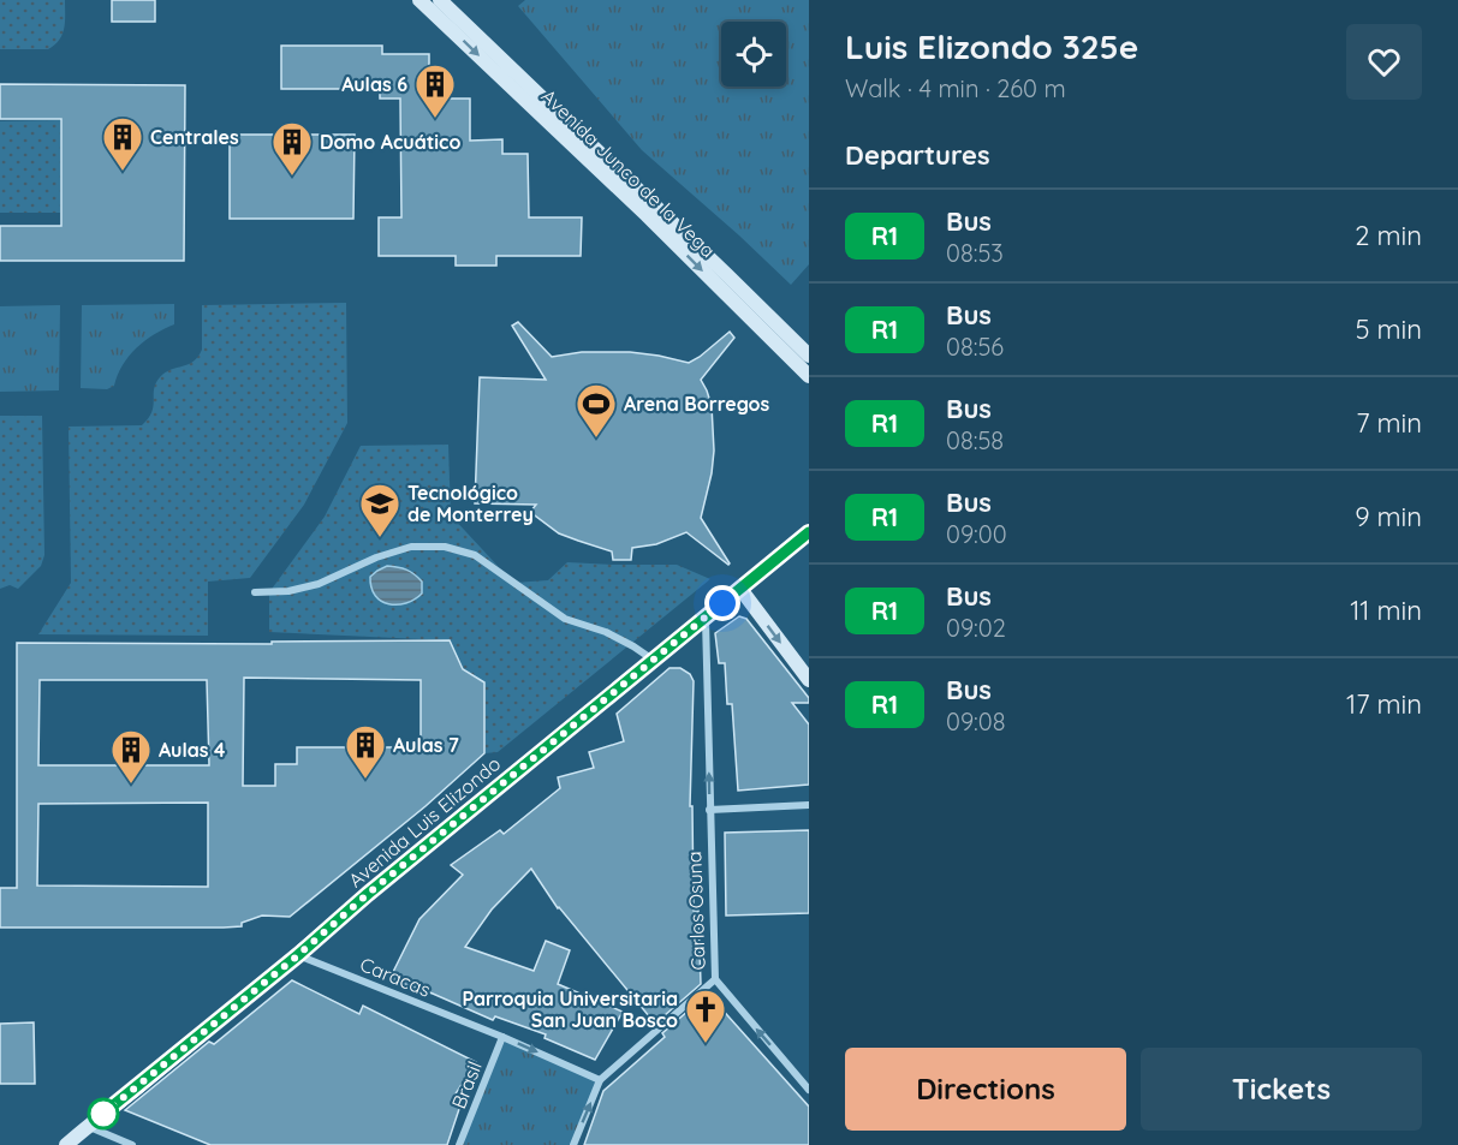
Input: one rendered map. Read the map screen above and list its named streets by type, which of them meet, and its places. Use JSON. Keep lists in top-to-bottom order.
{
  "streets": {
    "street": [
      "Avenida Junco de la Vega",
      "Avenida Luis Elizondo",
      "Carlos Osuna",
      "Caracas",
      "Brasil"
    ]
  },
  "crossings": [
    ["Avenida Luis Elizondo", "Carlos Osuna"],
    ["Avenida Luis Elizondo", "Caracas"],
    ["Carlos Osuna", "Caracas"],
    ["Caracas", "Brasil"]
  ],
  "one_way": ["Carlos Osuna"],
  "places": {
    "building": [
      "Aulas 6",
      "Centrales",
      "Domo Acuático",
      "Aulas 7",
      "Aulas 4"
    ],
    "sports": ["Arena Borregos"],
    "school or university": ["Tecnológico de Monterrey"],
    "church": ["Parroquia Universitaria San Juan Bosco"]
  },
  "lines": ["bus line R1"],
  "page": {
    "heading": [
      ["Luis Elizondo 325e", "Walk · 4 min · 260 m"],
      "Departures"
    ],
    "list": [
      {
        "mark": "R1",
        "name": "Bus",
        "note": "08:53",
        "value": "2 min"
      },
      {
        "mark": "R1",
        "name": "Bus",
        "note": "08:56",
        "value": "5 min"
      },
      {
        "mark": "R1",
        "name": "Bus",
        "note": "08:58",
        "value": "7 min"
      },
      {
        "mark": "R1",
        "name": "Bus",
        "note": "09:00",
        "value": "9 min"
      },
      {
        "mark": "R1",
        "name": "Bus",
        "note": "09:02",
        "value": "11 min"
      },
      {
        "mark": "R1",
        "name": "Bus",
        "note": "09:08",
        "value": "17 min"
      }
    ],
    "buttons": ["Directions", "Tickets"]
  }
}
